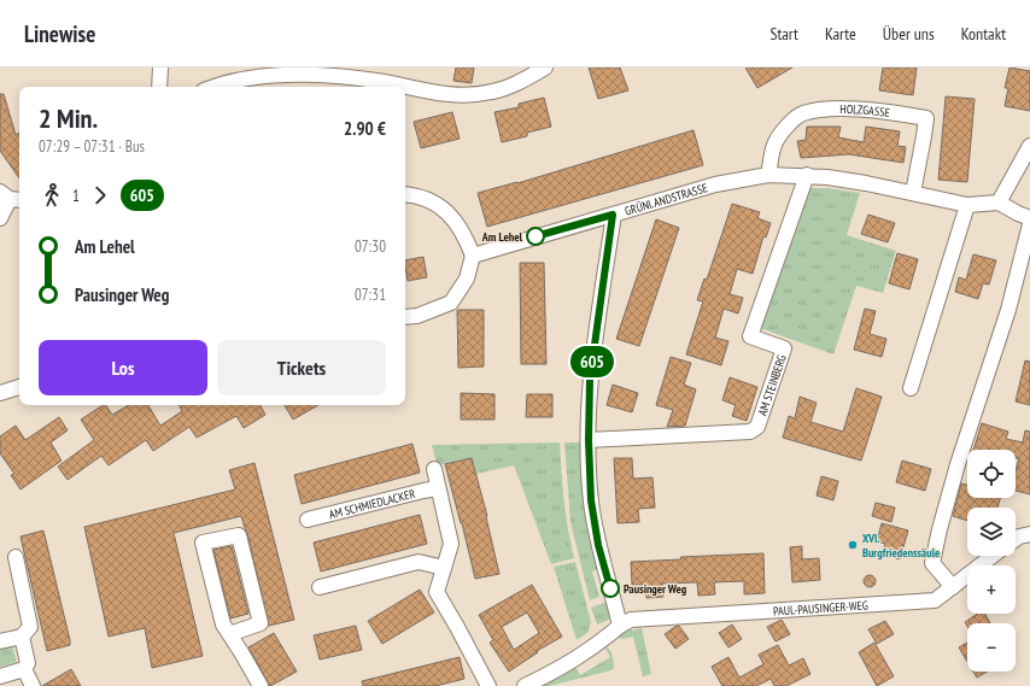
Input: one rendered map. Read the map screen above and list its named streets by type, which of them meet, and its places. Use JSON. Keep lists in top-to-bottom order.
{
  "streets": {
    "street": [
      "HOLZGASSE",
      "GRÜNLANDSTRASSE",
      "AM STEINBERG",
      "AM SCHMIEDLACKER",
      "PAUL-PAUSINGER-WEG"
    ]
  },
  "crossings": [
    ["HOLZGASSE", "GRÜNLANDSTRASSE"],
    ["GRÜNLANDSTRASSE", "AM STEINBERG"]
  ],
  "places": ["Am Lehel", "XVI. Burgfriedenssäule", "Pausinger Weg"],
  "lines": ["bus line 605"],
  "page": {
    "header": "Linewise",
    "nav": [
      "Start",
      "Karte",
      "Über uns",
      "Kontakt"
    ],
    "on_map": "605",
    "heading": ["2 Min.", "07:29 – 07:31 · Bus", "2.90 €"],
    "legs": ["1", "605"],
    "list": [
      {
        "name": "Am Lehel",
        "value": "07:30"
      },
      {
        "name": "Pausinger Weg",
        "value": "07:31"
      }
    ],
    "buttons": ["Los", "Tickets"],
    "map_buttons": ["+", "−"]
  }
}
